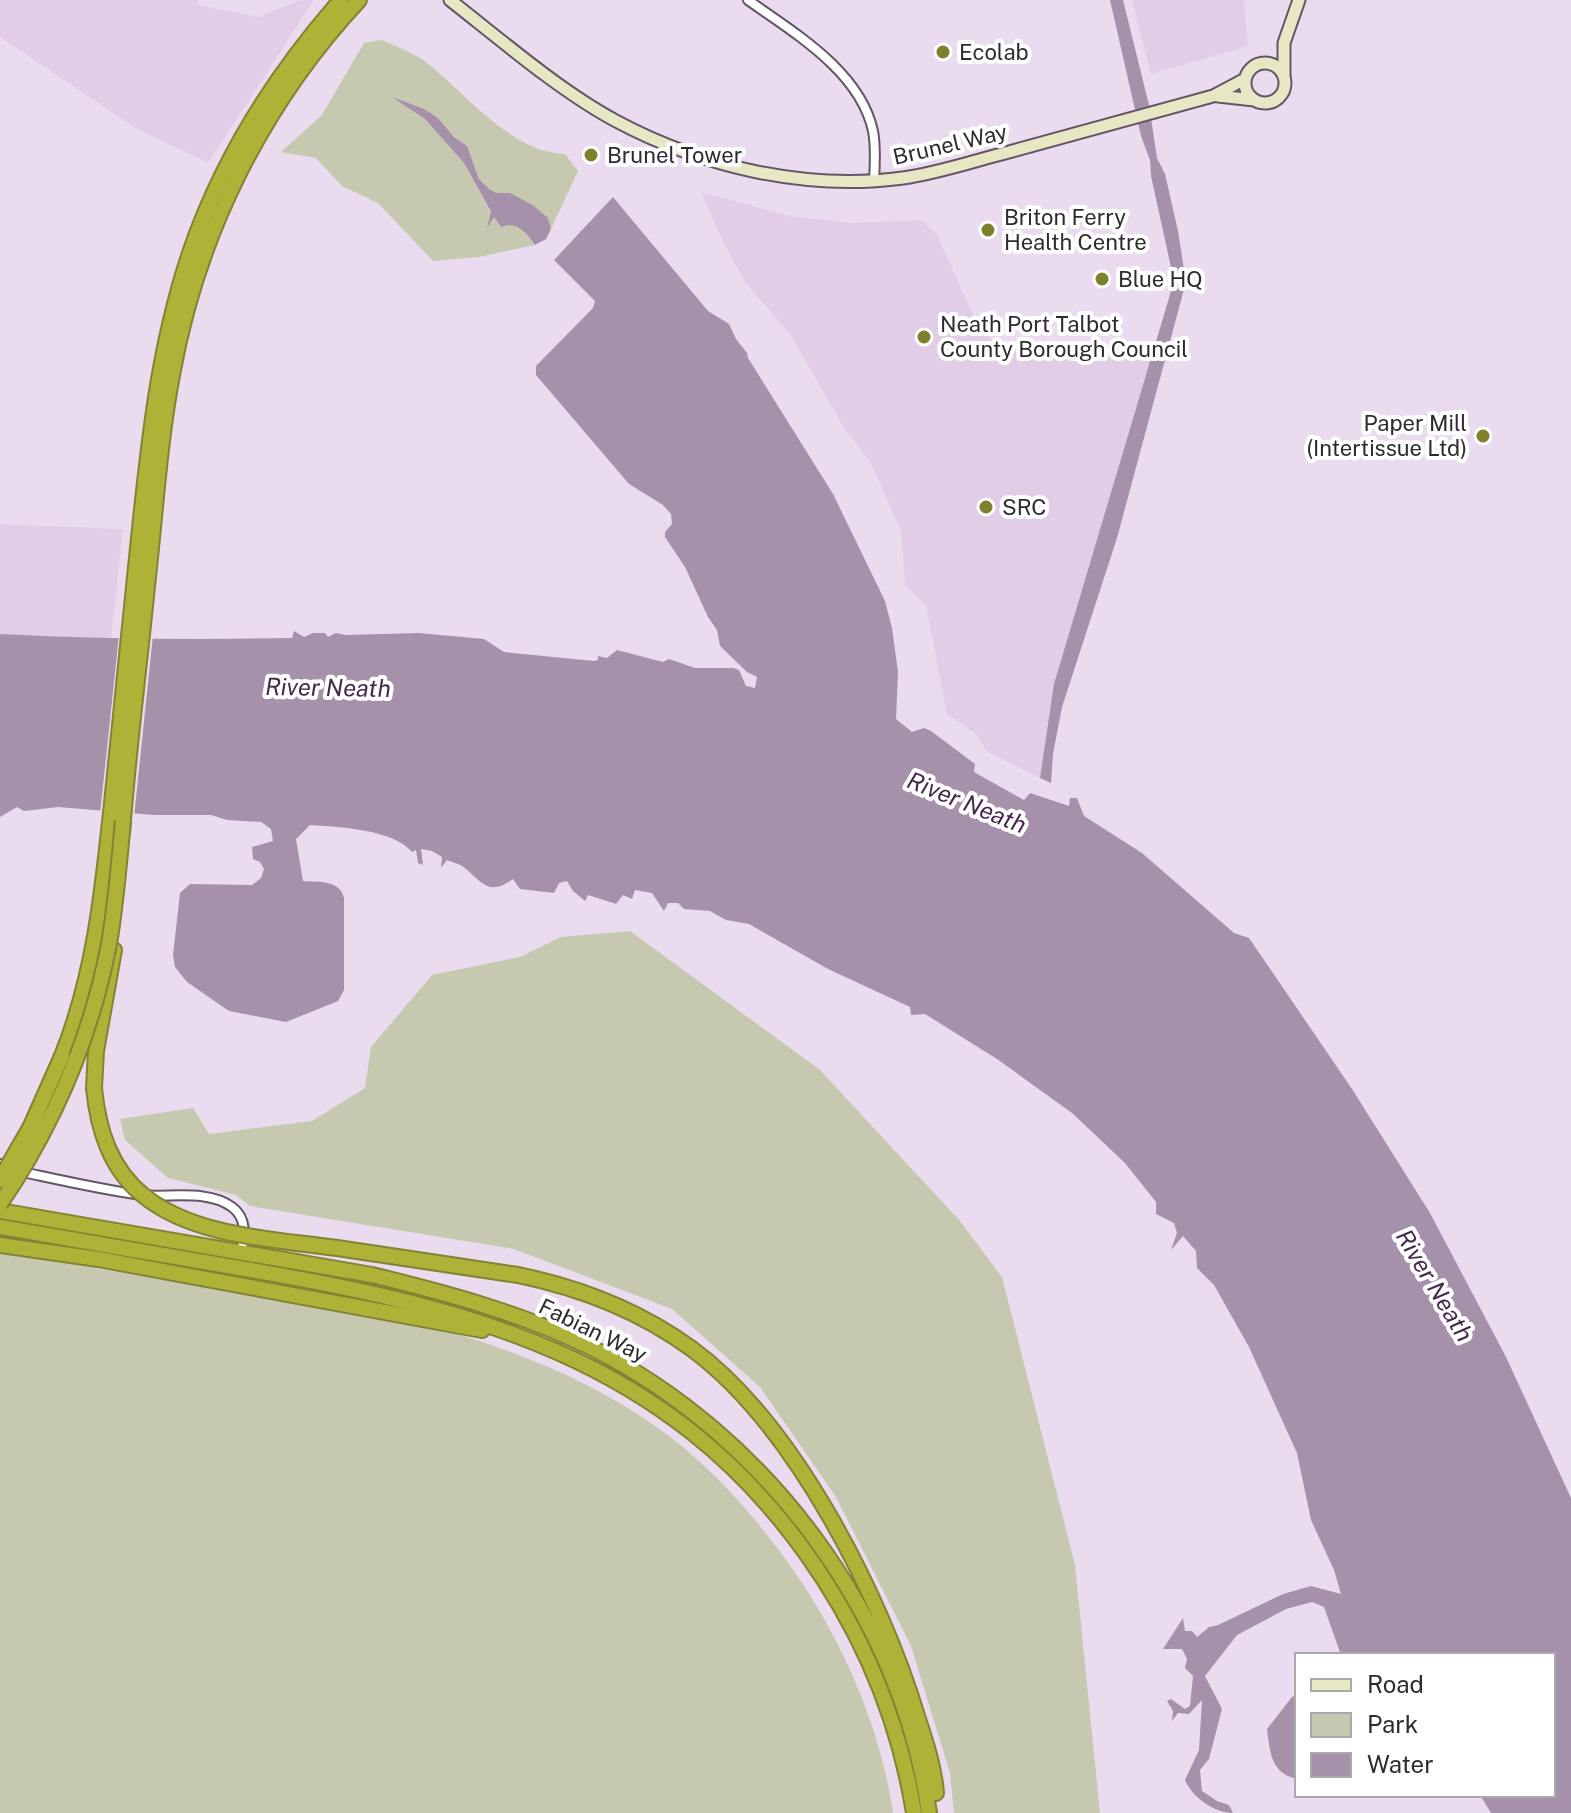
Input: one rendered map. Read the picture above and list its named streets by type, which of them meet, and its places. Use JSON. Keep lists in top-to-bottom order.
{
  "streets": {
    "highway": ["Fabian Way"],
    "street": ["Brunel Way"]
  },
  "water": ["River Neath"],
  "places": [
    "Ecolab",
    "Brunel Tower",
    "Briton Ferry Health Centre",
    "Blue HQ",
    "Neath Port Talbot County Borough Council",
    "Paper Mill (Intertissue Ltd)",
    "SRC"
  ],
  "legend": ["Road", "Park", "Water"]
}
